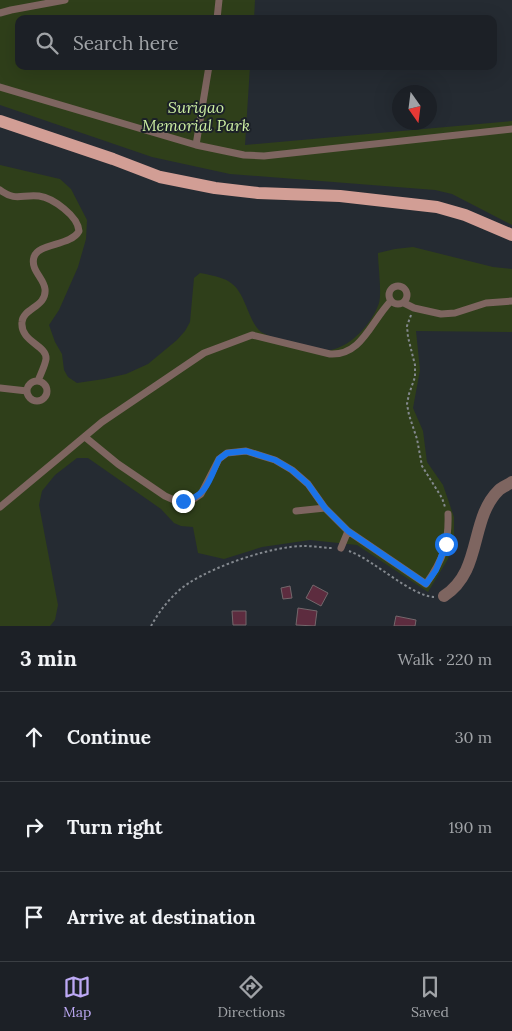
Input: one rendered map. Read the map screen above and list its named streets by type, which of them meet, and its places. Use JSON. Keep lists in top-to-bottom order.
{
  "parks": ["Surigao Memorial Park"],
  "north": "bottom",
  "page": {
    "search": "Search here",
    "heading": ["3 min", "Walk · 220 m"],
    "list": [
      ["Continue", "30 m"],
      ["Turn right", "190 m"],
      "Arrive at destination"
    ],
    "nav": ["Map", "Directions", "Saved"]
  }
}
